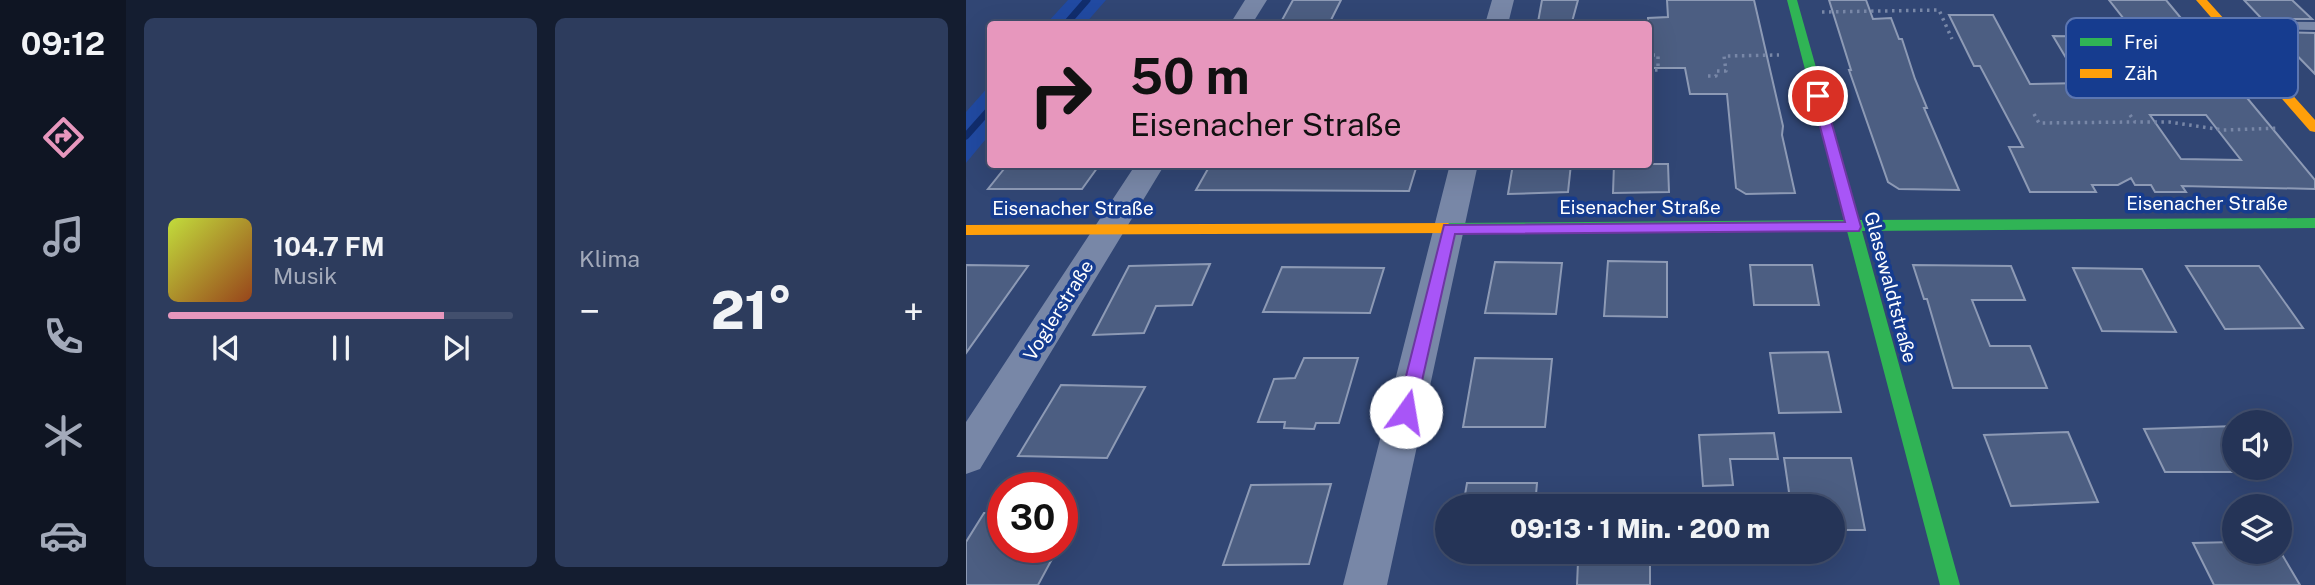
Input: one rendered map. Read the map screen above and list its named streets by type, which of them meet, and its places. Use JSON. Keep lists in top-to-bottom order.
{
  "streets": {
    "street": ["Eisenacher Straße", "Glasewaldtstraße", "Voglerstraße"]
  },
  "crossings": [
    ["Eisenacher Straße", "Glasewaldtstraße"],
    ["Eisenacher Straße", "Voglerstraße"]
  ],
  "legend": ["Frei", "Zäh"],
  "page": {
    "tabs": "09:12",
    "tile": "Klima",
    "turn": ["50 m", "Eisenacher Straße"],
    "song": ["104.7 FM", "Musik"],
    "heat": ["−", "21°", "+"],
    "limit": "30",
    "trip": "09:13 · 1 Min. · 200 m"
  }
}
